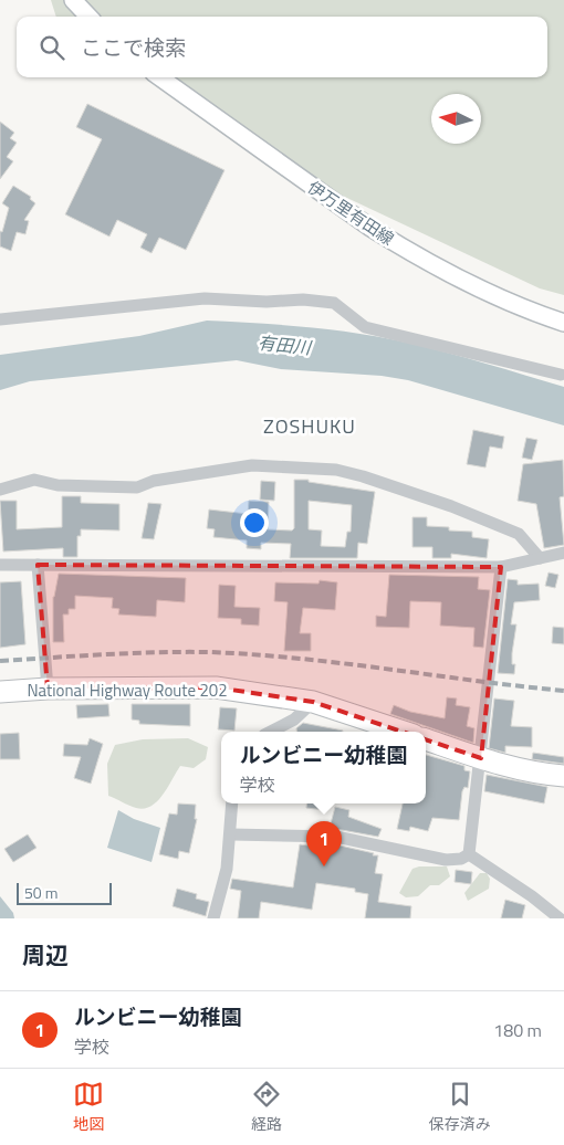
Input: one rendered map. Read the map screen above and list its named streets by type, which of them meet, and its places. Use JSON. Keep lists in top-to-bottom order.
{
  "streets": {
    "highway": ["National Highway Route 202"],
    "main road": ["伊万里有田線"]
  },
  "districts": ["ZOSHUKU"],
  "water": ["有田川"],
  "scale_bar": "50 m",
  "north": "left",
  "page": {
    "search": "ここで検索",
    "popup": ["ルンビニー幼稚園", "学校"],
    "pins": "1",
    "scale": "50 m",
    "heading": "周辺",
    "list": [
      {
        "mark": "1",
        "name": "ルンビニー幼稚園",
        "note": "学校",
        "value": "180 m"
      }
    ],
    "nav": ["地図", "経路", "保存済み"]
  }
}
